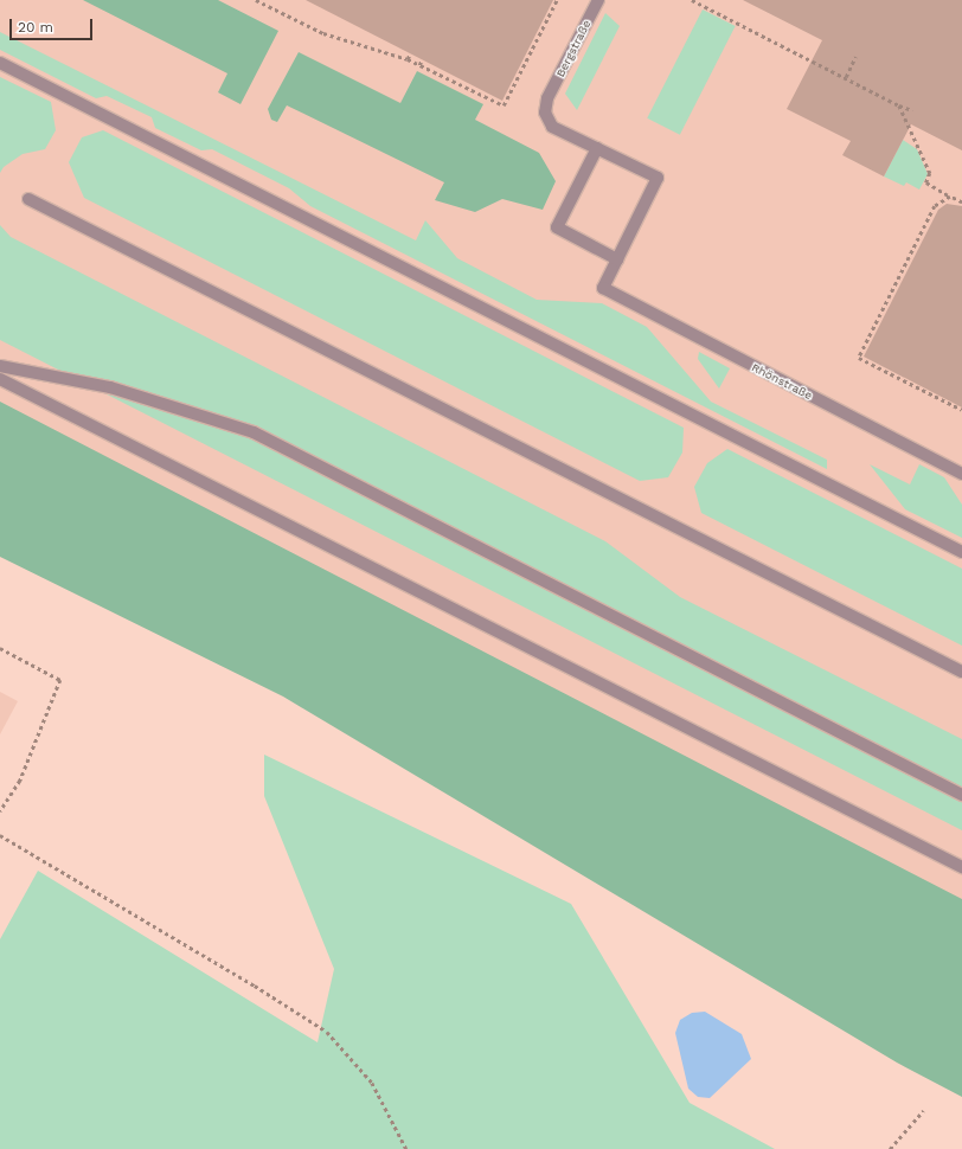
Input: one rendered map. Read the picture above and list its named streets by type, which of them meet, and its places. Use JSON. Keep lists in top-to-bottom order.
{
  "streets": {
    "lane": ["Bergstraße", "Rhönstraße"]
  },
  "scale_bar": "20 m"
}
